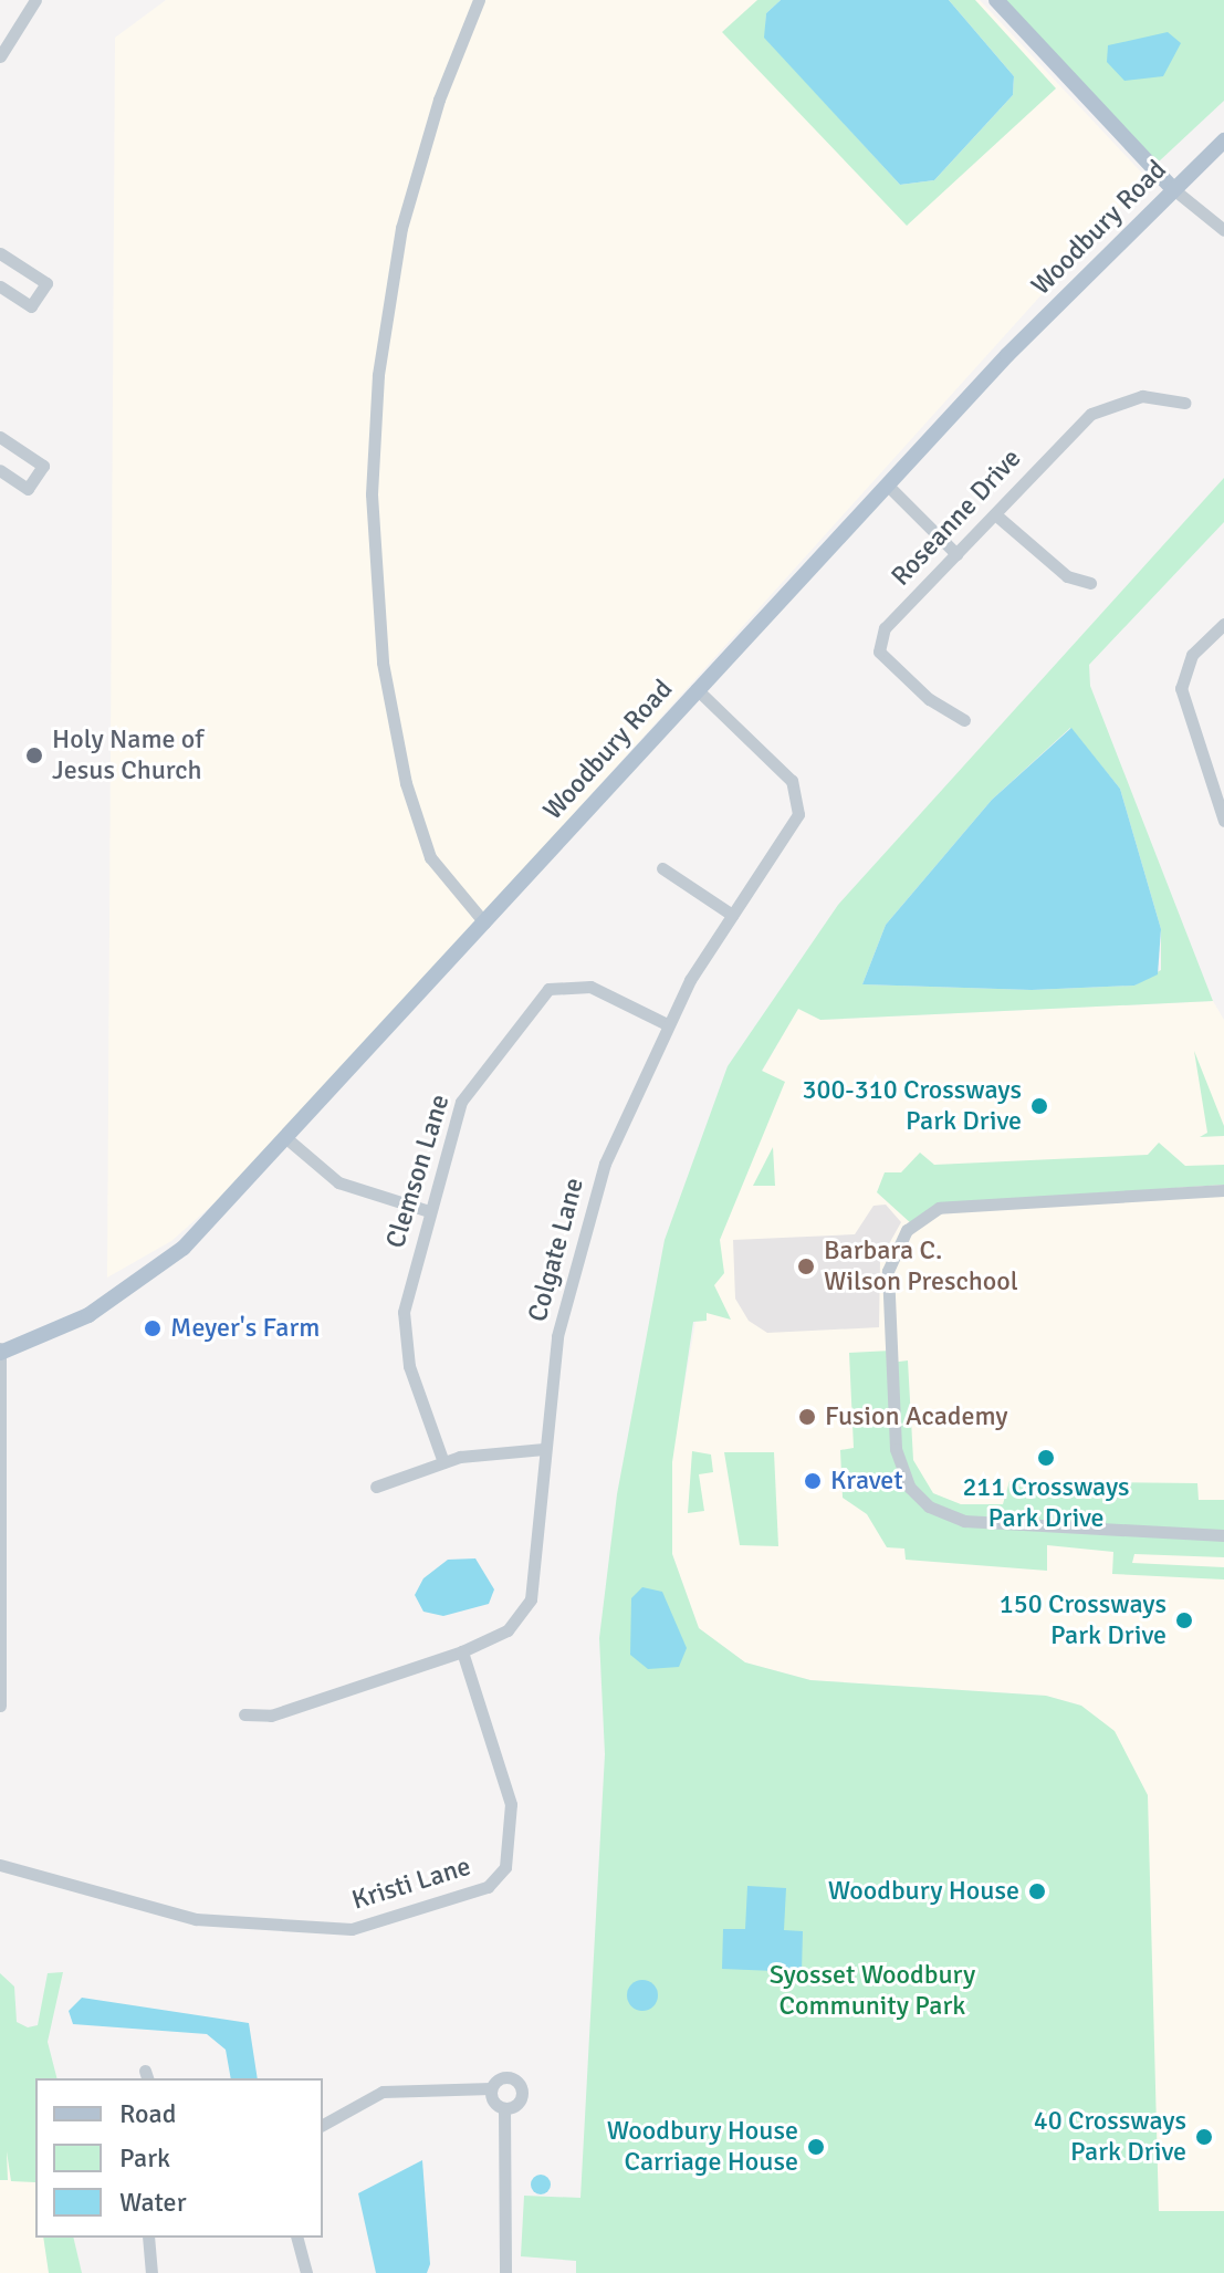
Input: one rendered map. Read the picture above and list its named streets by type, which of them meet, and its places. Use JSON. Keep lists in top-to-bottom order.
{
  "streets": {
    "main road": ["Woodbury Road"],
    "street": [
      "Roseanne Drive",
      "Clemson Lane",
      "Colgate Lane",
      "Kristi Lane"
    ]
  },
  "crossings": [
    ["Woodbury Road", "Colgate Lane"],
    ["Clemson Lane", "Colgate Lane"],
    ["Colgate Lane", "Kristi Lane"]
  ],
  "parks": ["Syosset Woodbury Community Park"],
  "places": [
    "Holy Name of Jesus Church",
    "300-310 Crossways Park Drive",
    "Barbara C. Wilson Preschool",
    "Meyer's Farm",
    "Fusion Academy",
    "211 Crossways Park Drive",
    "Kravet",
    "150 Crossways Park Drive",
    "Woodbury House",
    "40 Crossways Park Drive",
    "Woodbury House Carriage House"
  ],
  "legend": ["Road", "Park", "Water"]
}
